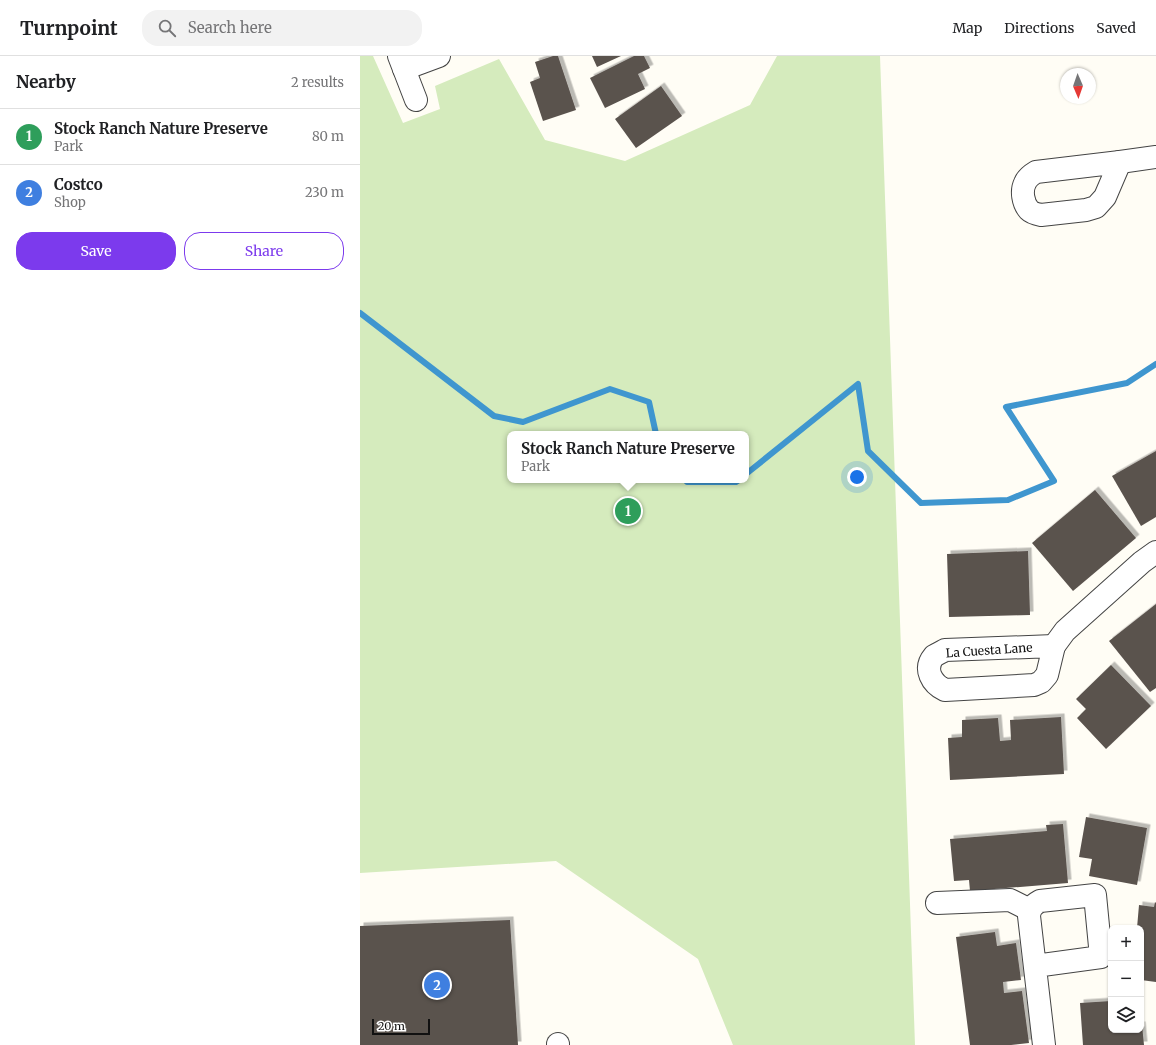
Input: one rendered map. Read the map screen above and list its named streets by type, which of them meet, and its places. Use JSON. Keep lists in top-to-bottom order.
{
  "streets": {
    "street": ["La Cuesta Lane"]
  },
  "scale_bar": "20 m",
  "north": "bottom",
  "page": {
    "header": "Turnpoint",
    "search": "Search here",
    "nav": ["Map", "Directions", "Saved"],
    "heading": ["Nearby", "2 results"],
    "list": [
      {
        "mark": "1",
        "name": "Stock Ranch Nature Preserve",
        "note": "Park",
        "value": "80 m"
      },
      {
        "mark": "2",
        "name": "Costco",
        "note": "Shop",
        "value": "230 m"
      }
    ],
    "buttons": ["Save", "Share"],
    "popup": ["Stock Ranch Nature Preserve", "Park"],
    "pins": ["1", "2"],
    "map_buttons": ["+", "−"],
    "scale": "20 m"
  }
}
